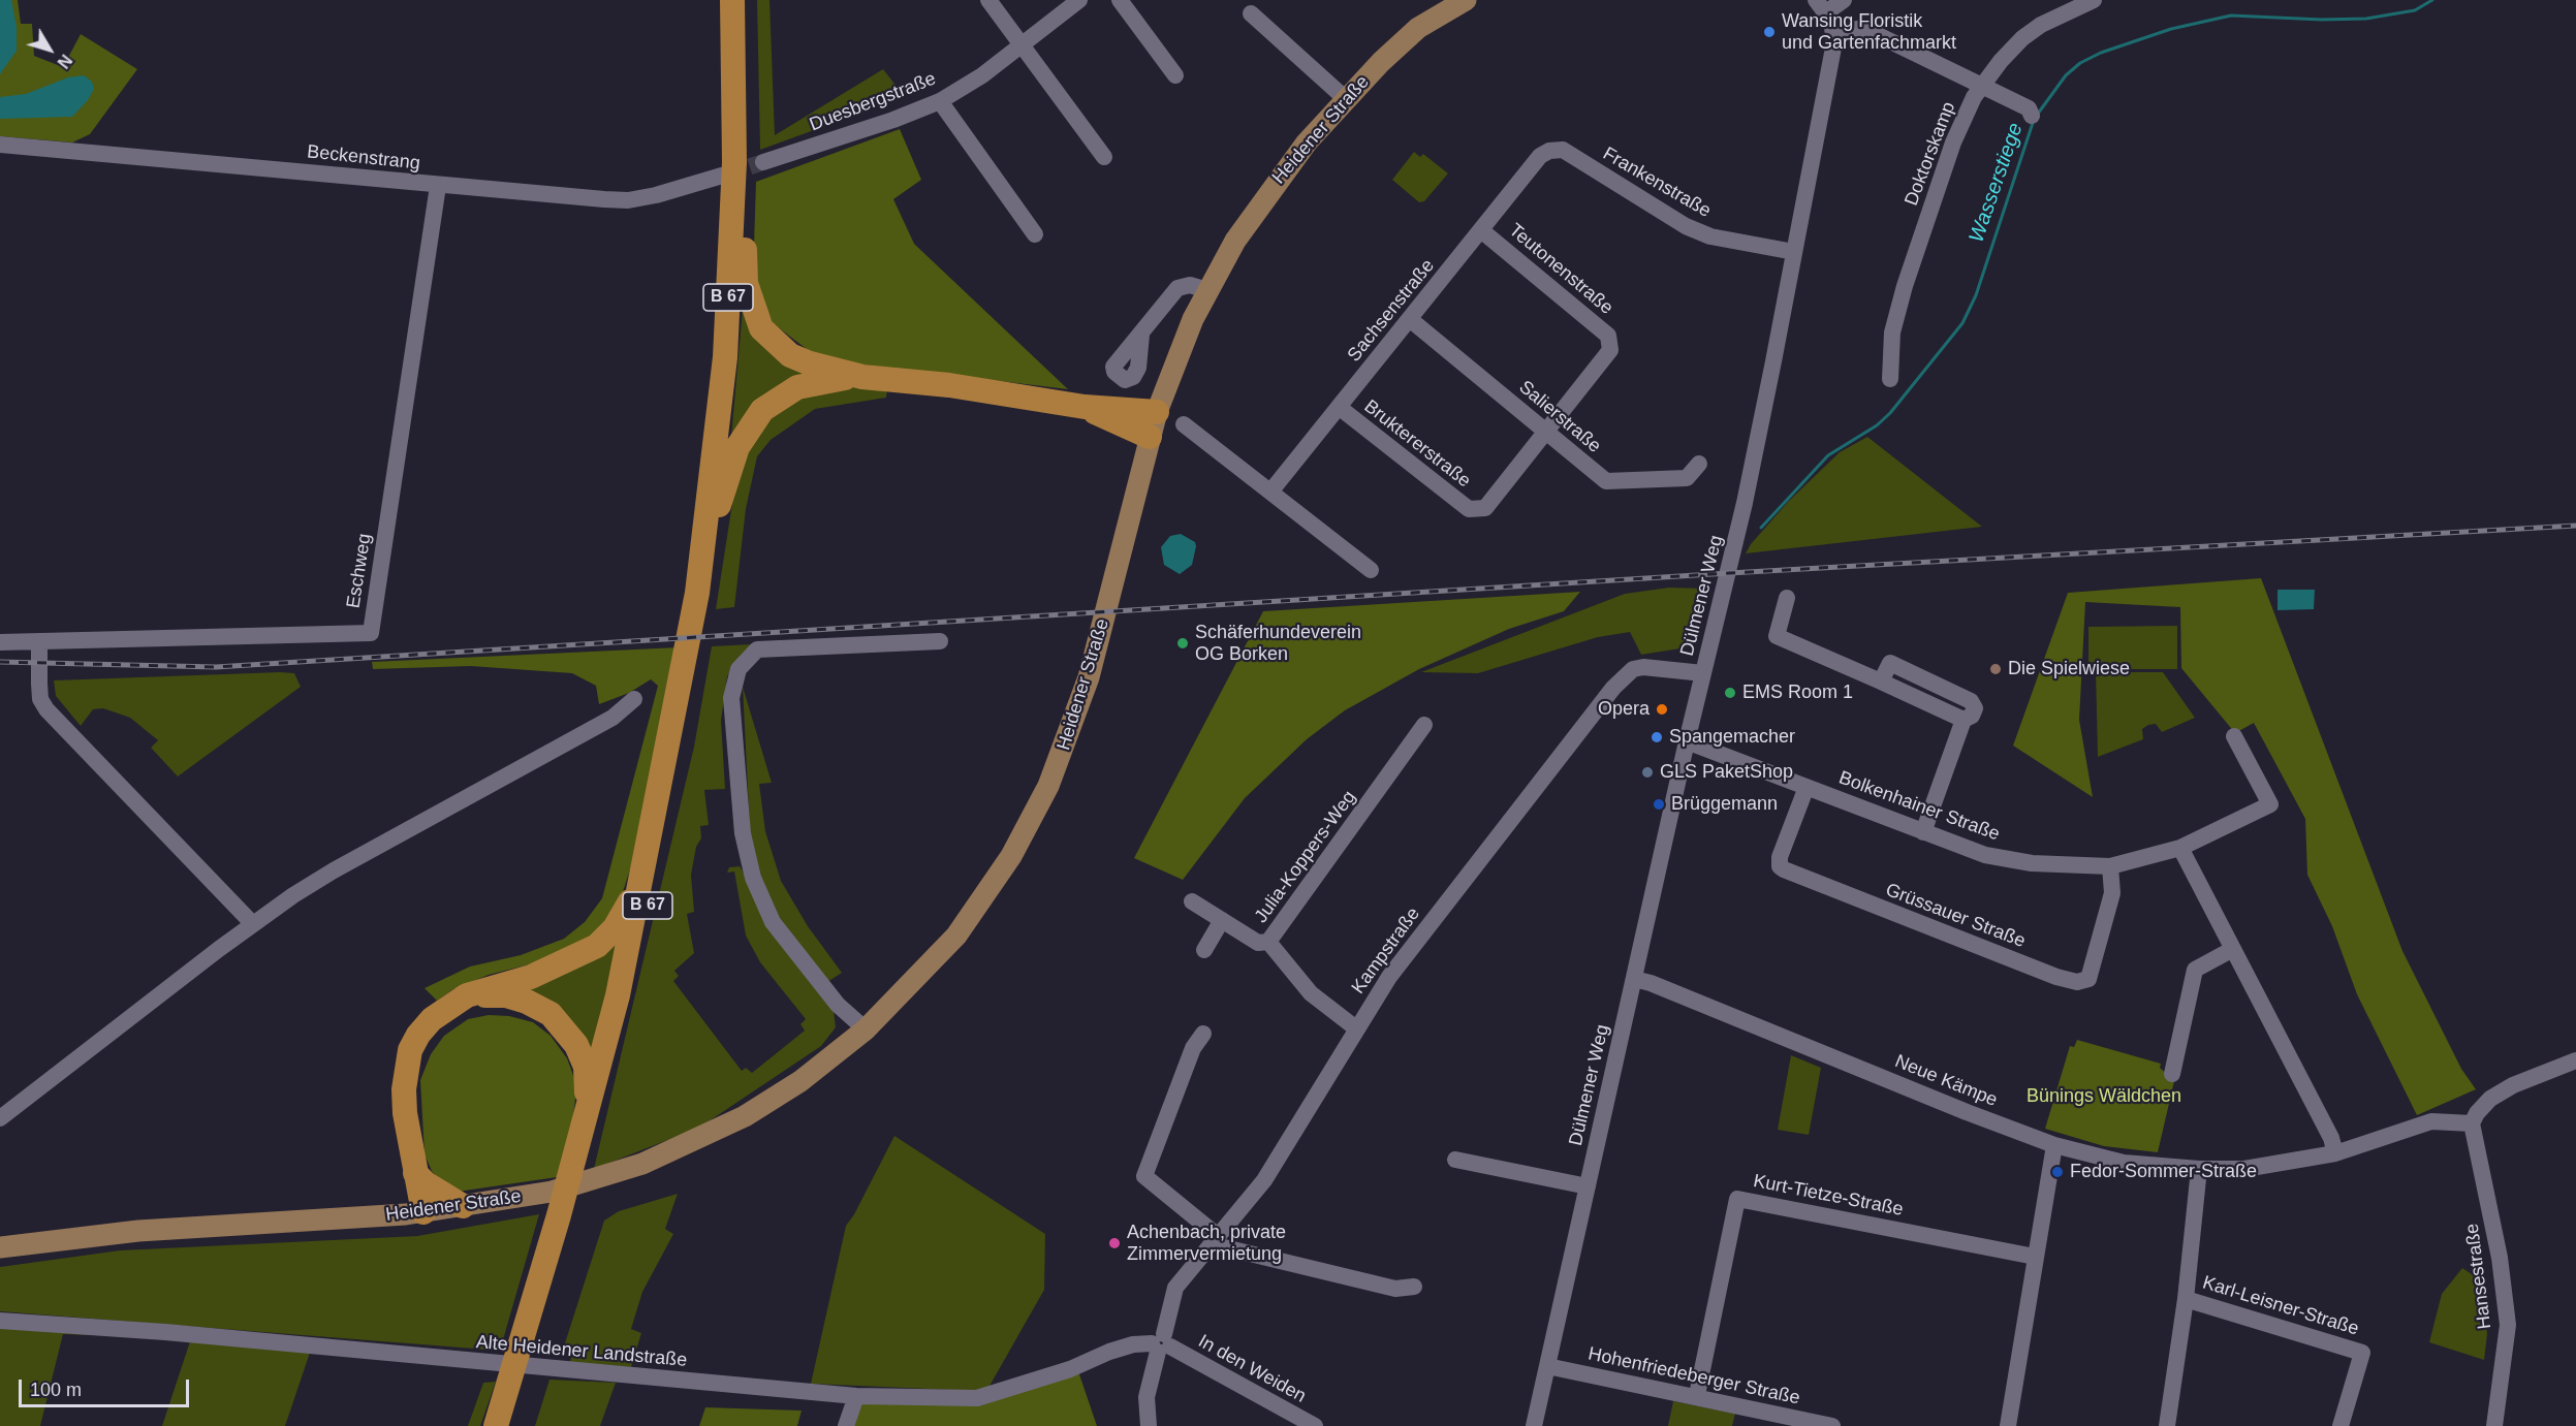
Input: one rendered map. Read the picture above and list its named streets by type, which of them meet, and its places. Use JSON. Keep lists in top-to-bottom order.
{
  "streets": {
    "highway": ["B 67"],
    "main road": ["Heidener Straße"],
    "street": [
      "Duesbergstraße",
      "Doktorskamp",
      "Beckenstrang",
      "Frankenstraße",
      "Teutonenstraße",
      "Sachsenstraße",
      "Salierstraße",
      "Bruktererstraße",
      "Eschweg",
      "Dülmener Weg",
      "Bolkenhainer Straße",
      "Julia-Koppers-Weg",
      "Grüssauer Straße",
      "Kampstraße",
      "Neue Kämpe",
      "Kurt-Tietze-Straße",
      "Hansestraße",
      "Karl-Leisner-Straße",
      "Alte Heidener Landstraße",
      "In den Weiden",
      "Hohenfriedeberger Straße"
    ]
  },
  "crossings": [
    ["Beckenstrang", "Eschweg"],
    ["Frankenstraße", "Sachsenstraße"],
    ["Frankenstraße", "Dülmener Weg"],
    ["Teutonenstraße", "Sachsenstraße"],
    ["Teutonenstraße", "Salierstraße"],
    ["Teutonenstraße", "Bruktererstraße"],
    ["Sachsenstraße", "Salierstraße"],
    ["Sachsenstraße", "Bruktererstraße"],
    ["Salierstraße", "Bruktererstraße"],
    ["Dülmener Weg", "Bolkenhainer Straße"],
    ["Dülmener Weg", "Kampstraße"],
    ["Dülmener Weg", "Neue Kämpe"],
    ["Dülmener Weg", "Hohenfriedeberger Straße"],
    ["Bolkenhainer Straße", "Grüssauer Straße"],
    ["Julia-Koppers-Weg", "Kampstraße"],
    ["Kampstraße", "Alte Heidener Landstraße"],
    ["Kampstraße", "In den Weiden"],
    ["Neue Kämpe", "Hansestraße"],
    ["Kurt-Tietze-Straße", "Hohenfriedeberger Straße"],
    ["Alte Heidener Landstraße", "In den Weiden"]
  ],
  "water": ["Wasserstiege"],
  "parks": ["Bünings Wäldchen"],
  "places": [
    "Wansing Floristik und Gartenfachmarkt",
    "Schäferhundeverein OG Borken",
    "Die Spielwiese",
    "EMS Room 1",
    "Opera",
    "Spangemacher",
    "GLS PaketShop",
    "Brüggemann",
    "Fedor-Sommer-Straße",
    "Achenbach, private Zimmervermietung"
  ],
  "scale_bar": "100 m",
  "north": "bottom right"
}
